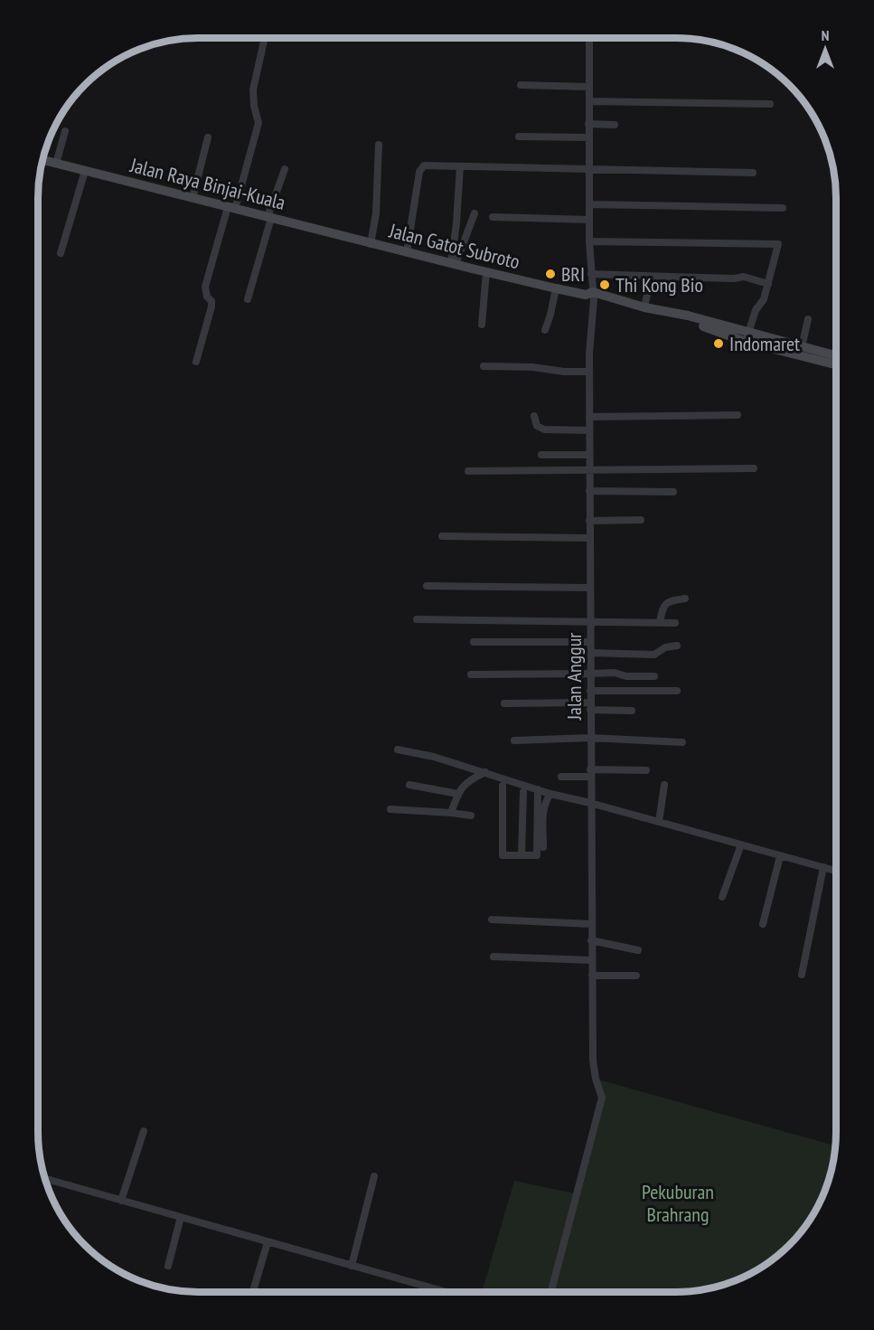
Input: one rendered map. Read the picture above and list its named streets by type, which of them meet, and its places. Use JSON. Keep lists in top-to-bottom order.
{
  "streets": {
    "main road": ["Jalan Raya Binjai-Kuala", "Jalan Gatot Subroto"],
    "street": ["Jalan Anggur"]
  },
  "crossings": [
    ["Jalan Raya Binjai-Kuala", "Jalan Gatot Subroto"],
    ["Jalan Gatot Subroto", "Jalan Anggur"]
  ],
  "parks": ["Pekuburan Brahrang"],
  "places": ["BRI", "Thi Kong Bio", "Indomaret"],
  "north": "top"
}
